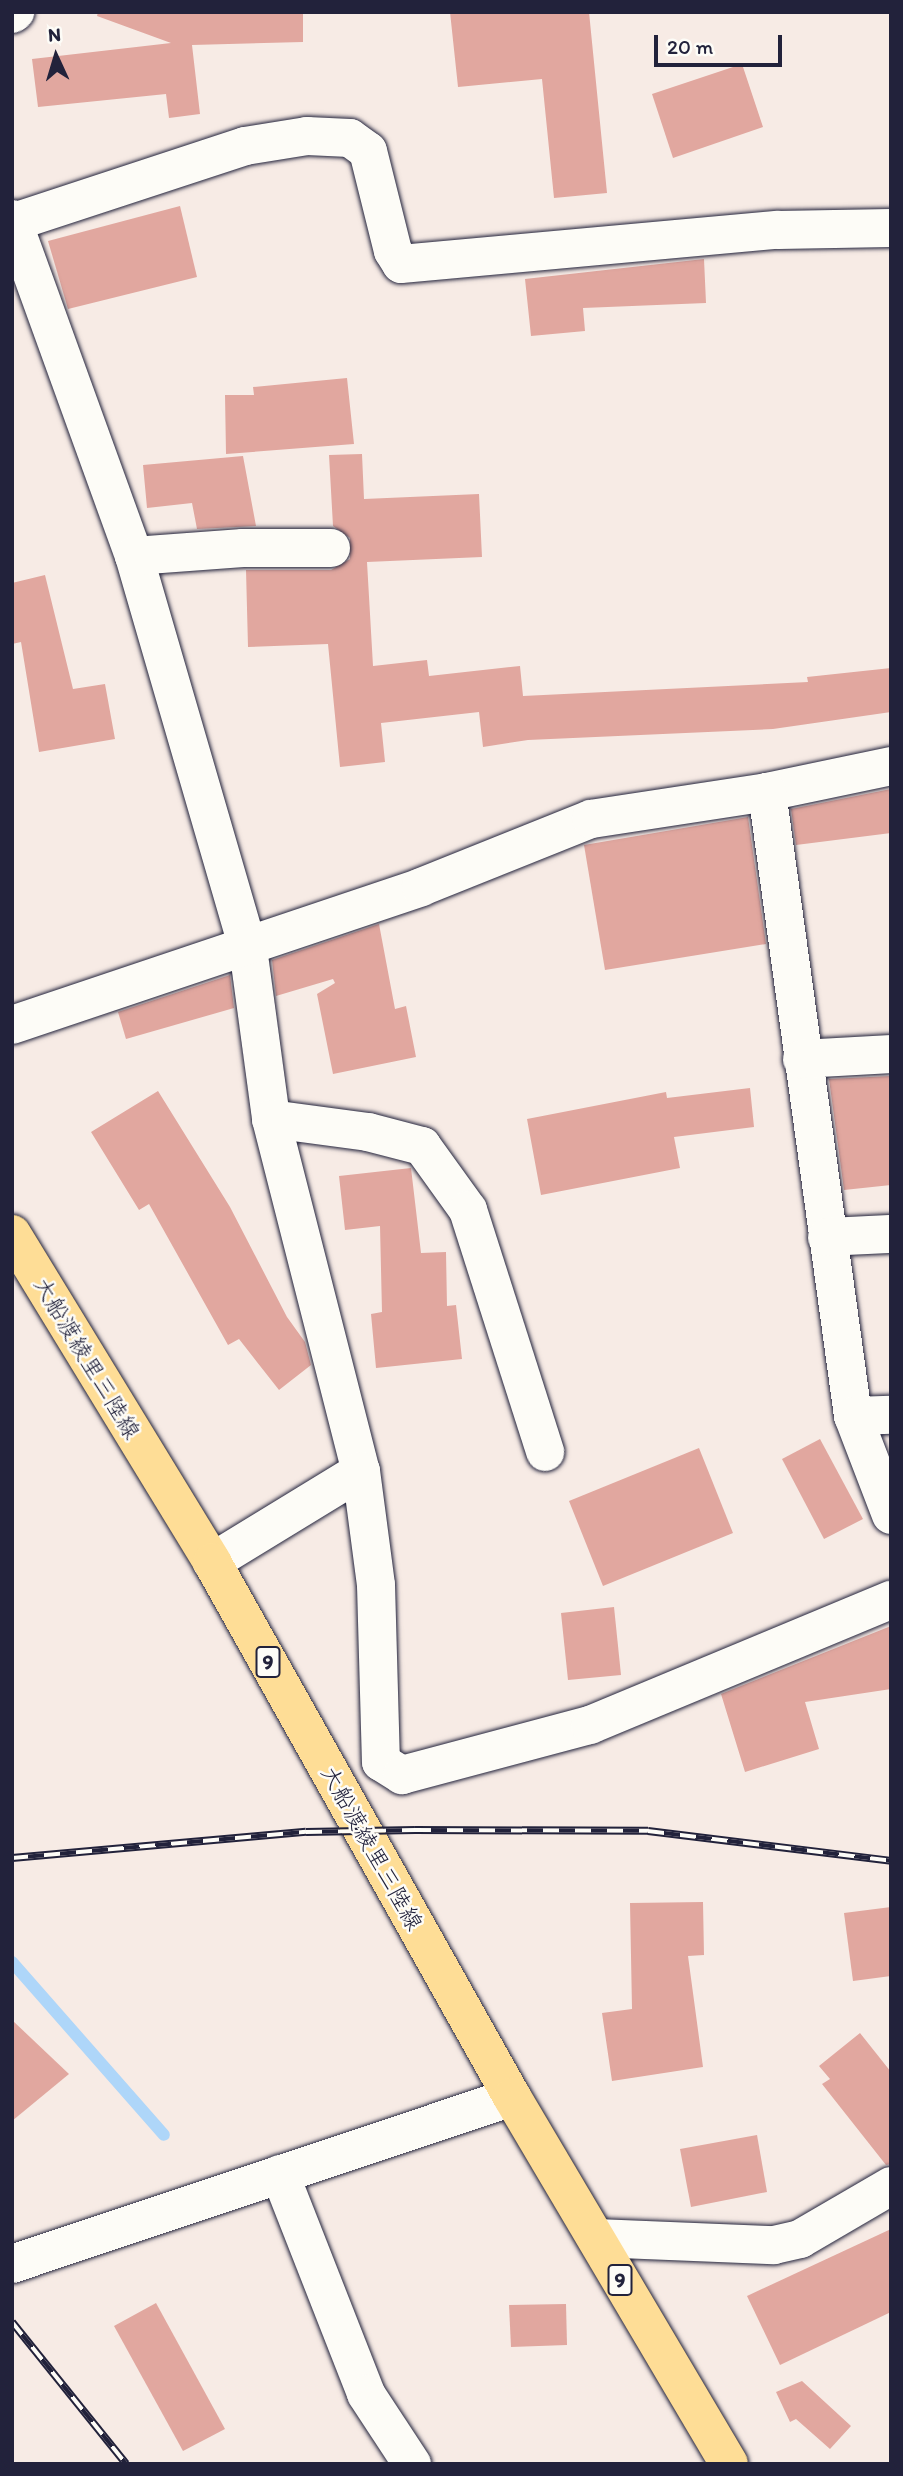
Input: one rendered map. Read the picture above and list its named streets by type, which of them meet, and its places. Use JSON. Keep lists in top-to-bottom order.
{
  "streets": {
    "main road": ["大船渡綾里三陸線", "9"]
  },
  "scale_bar": "20 m",
  "north": "top"
}
